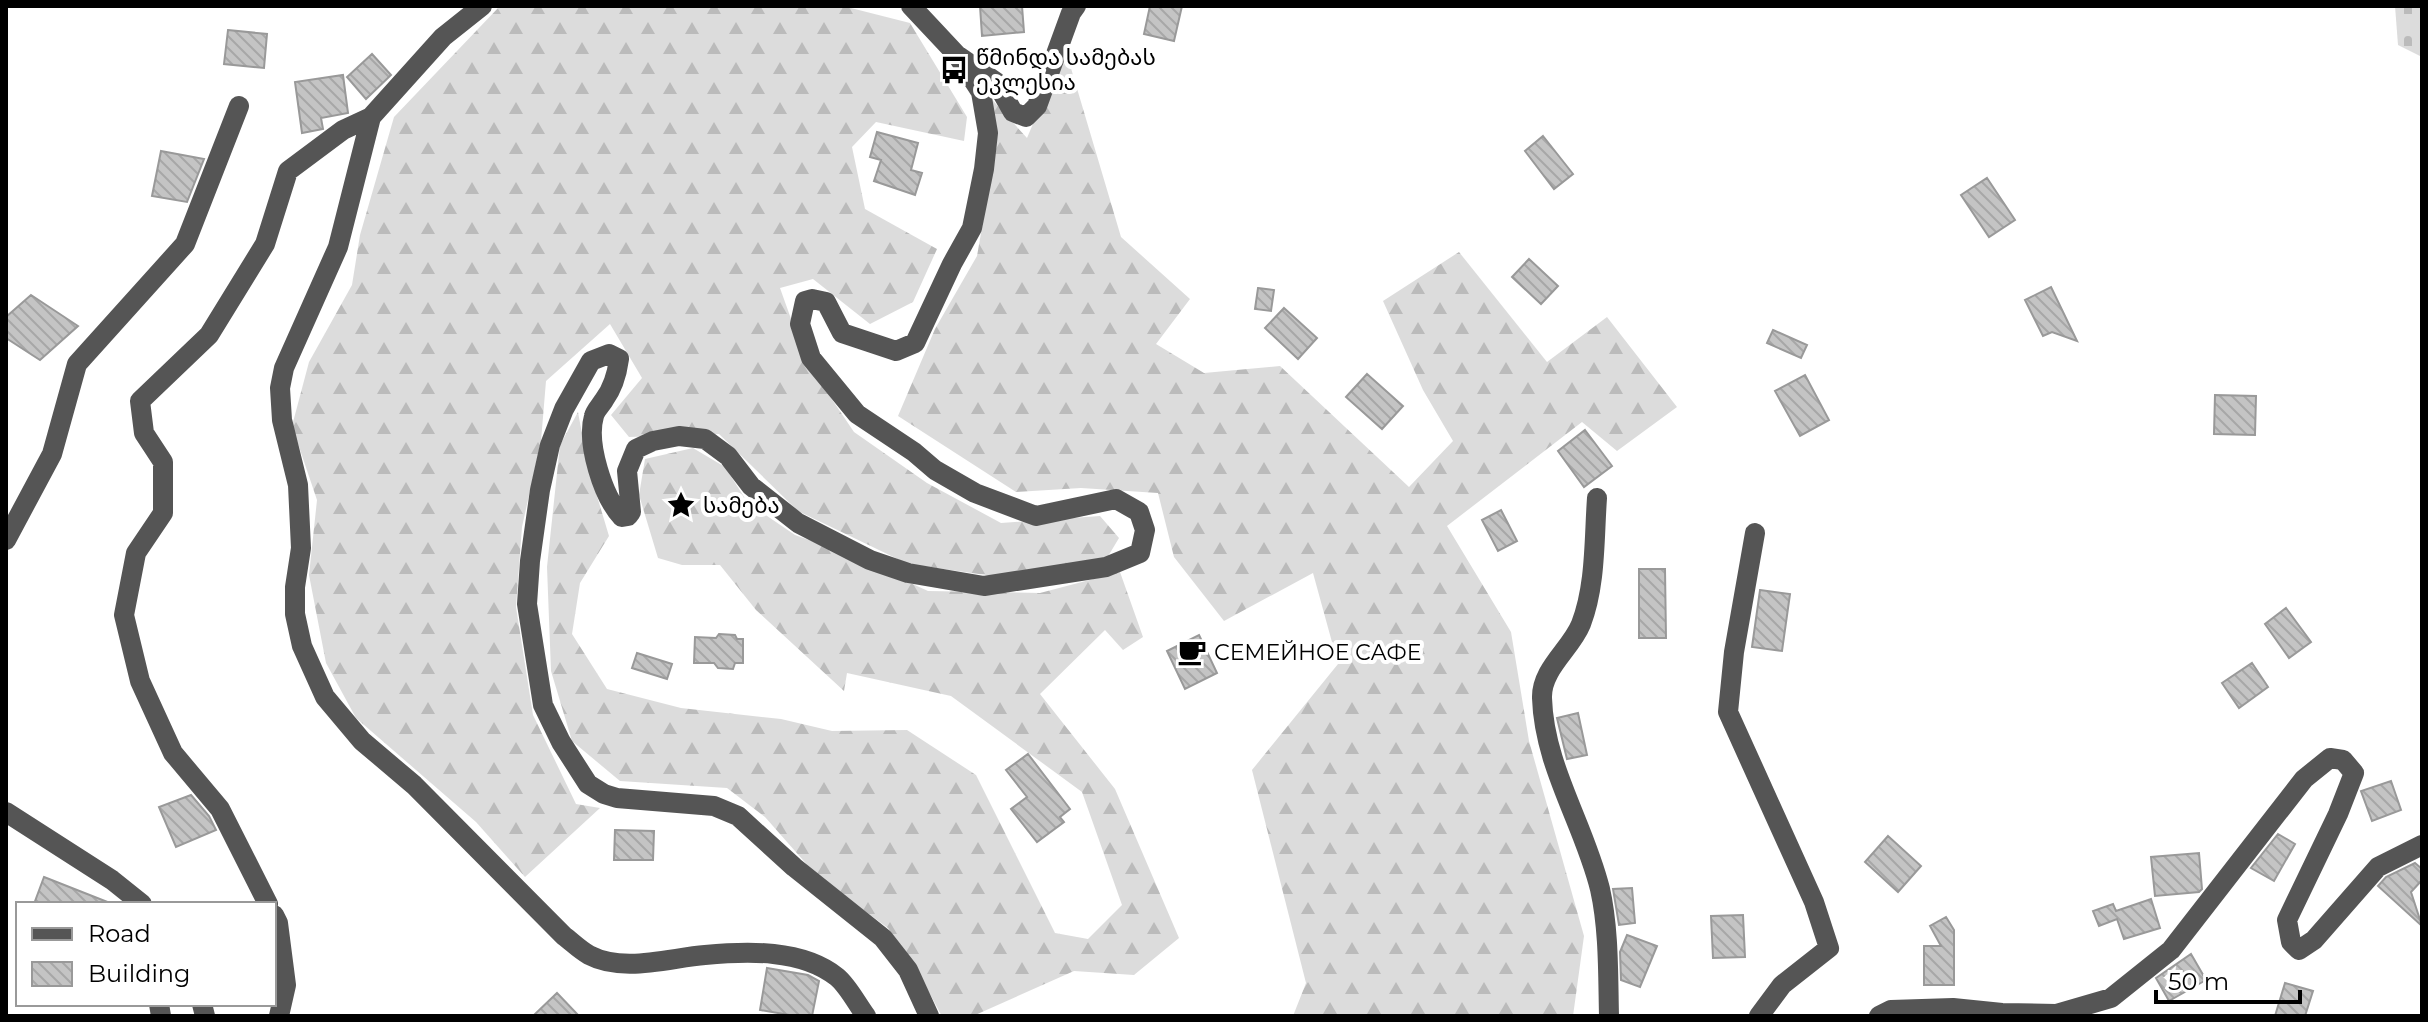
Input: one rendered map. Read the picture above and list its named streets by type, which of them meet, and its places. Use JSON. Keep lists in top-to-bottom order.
{
  "places": {
    "bus stop": ["წმინდა სამებას ეკლესია"],
    "place": ["სამება"],
    "cafe": ["СЕМЕЙНОЕ САФЕ"]
  },
  "legend": ["Road", "Building"],
  "scale_bar": "50 m"
}
